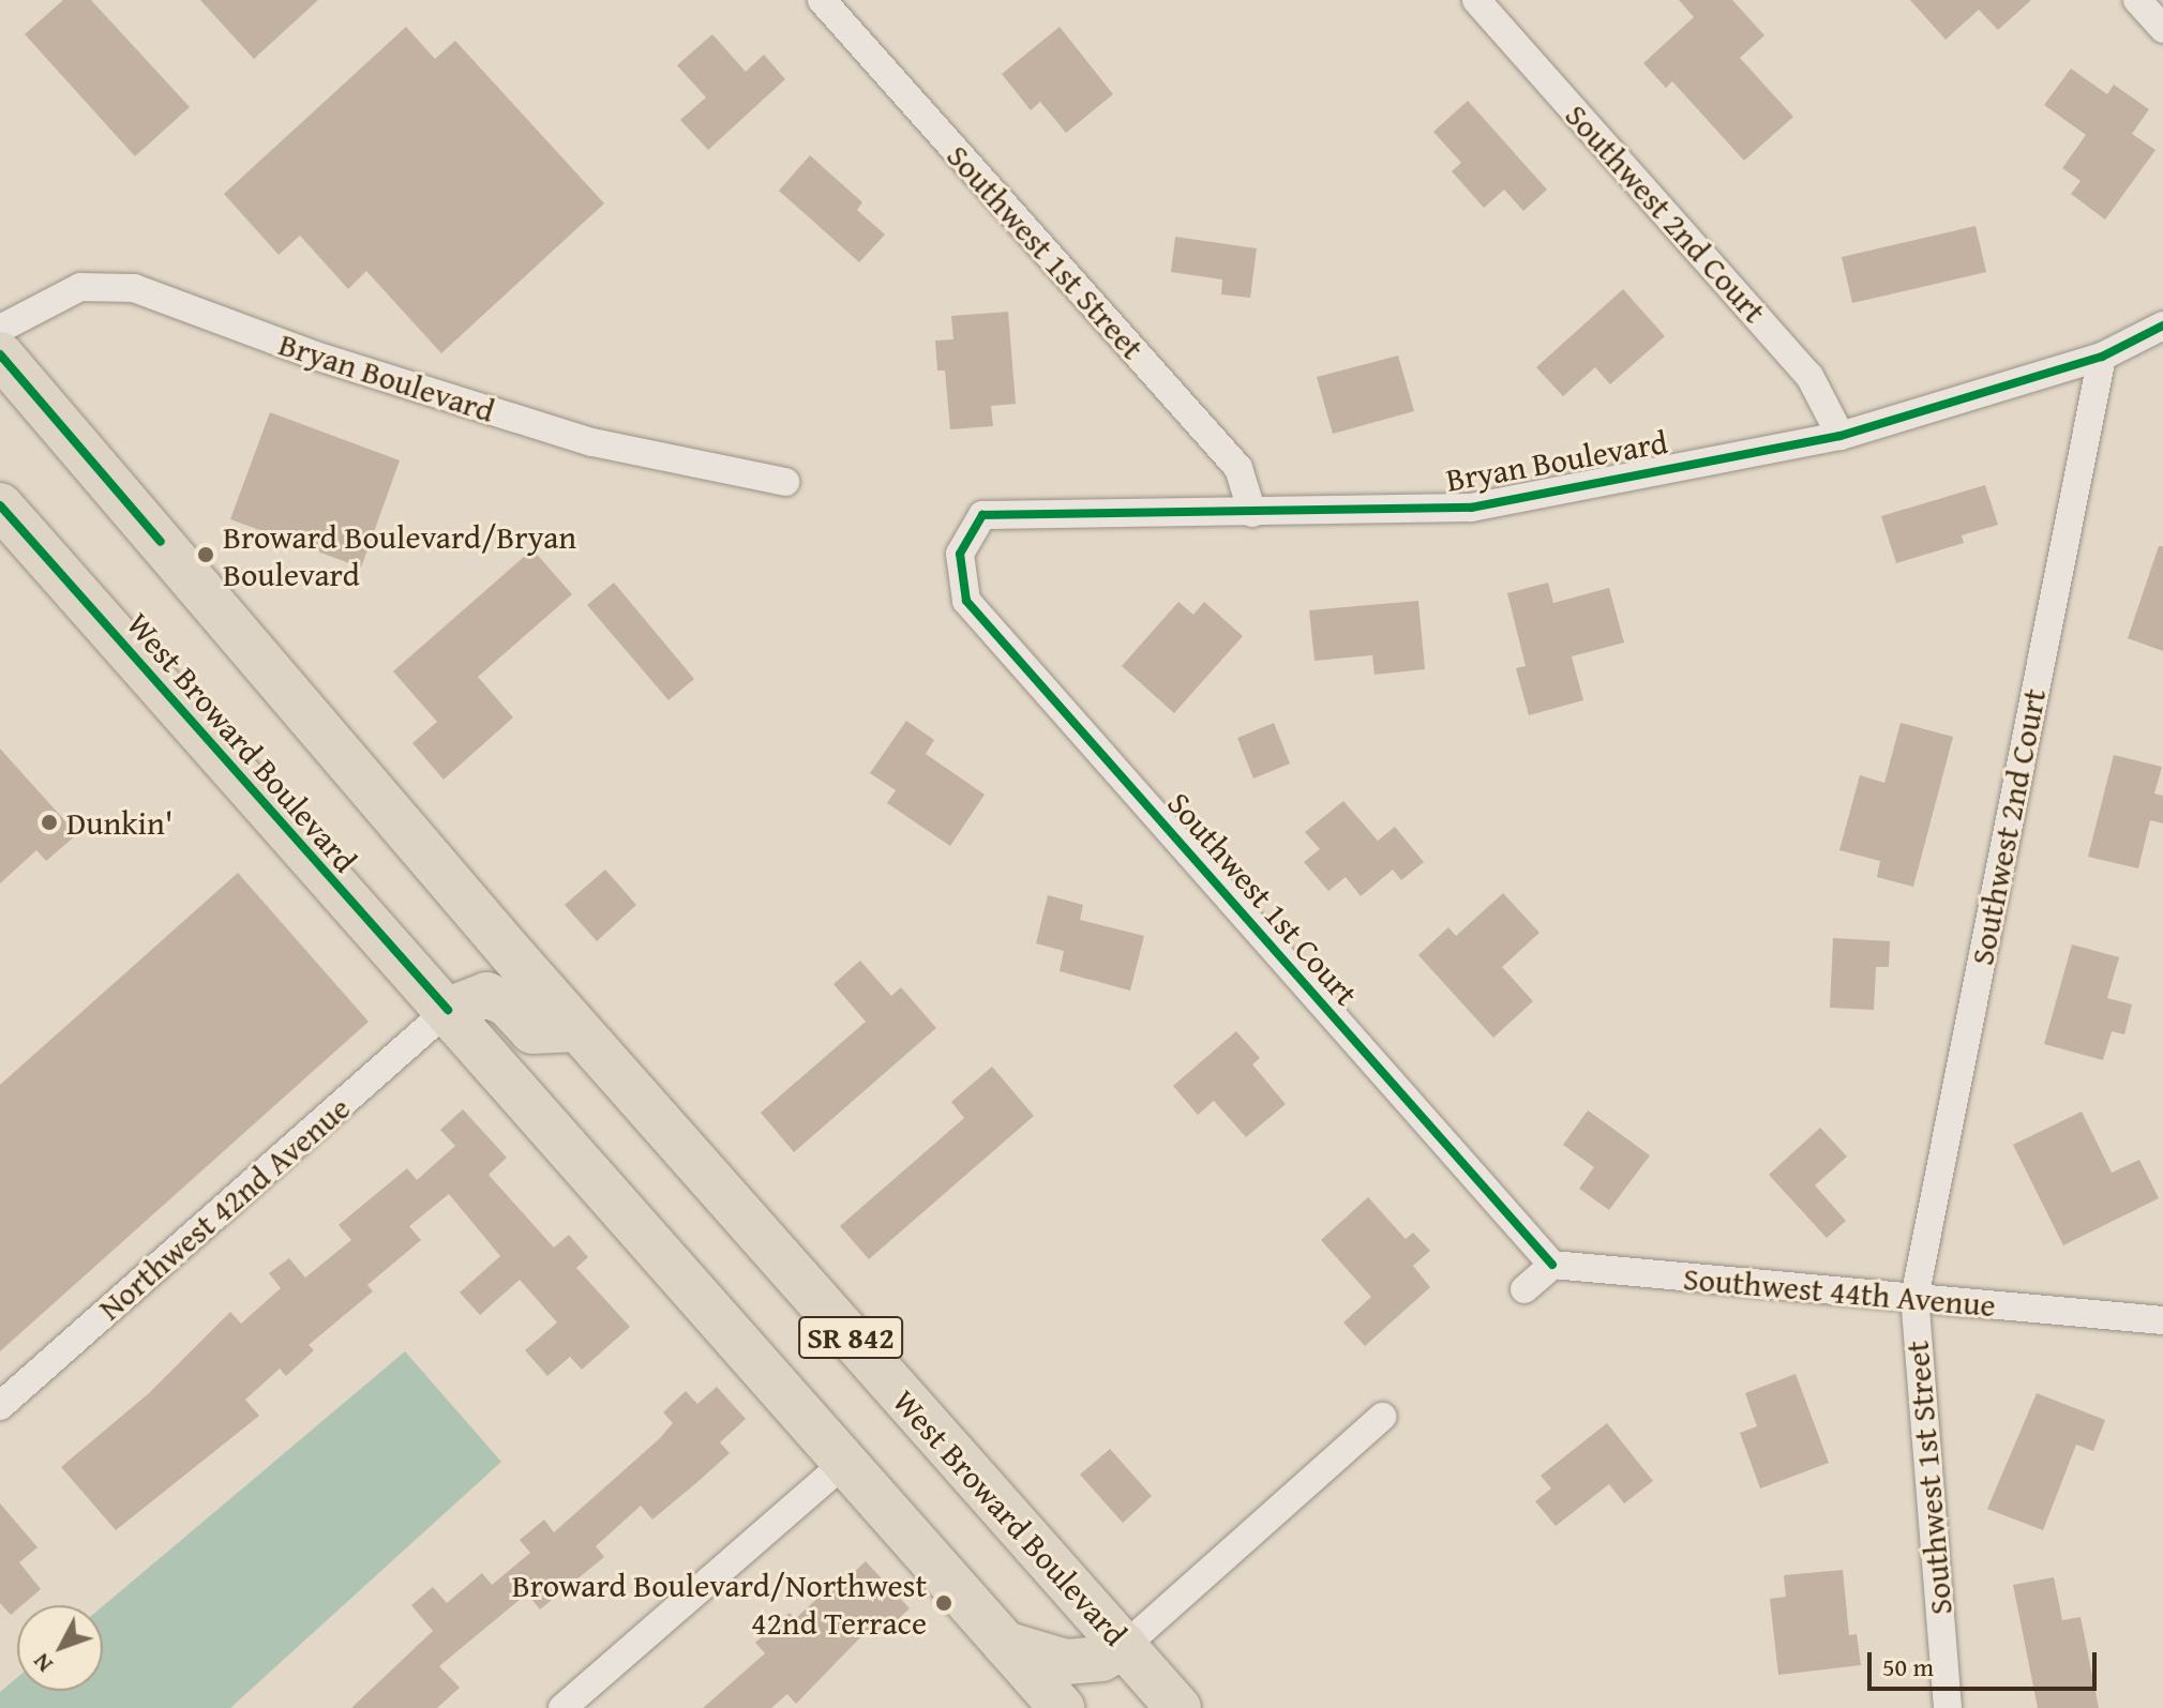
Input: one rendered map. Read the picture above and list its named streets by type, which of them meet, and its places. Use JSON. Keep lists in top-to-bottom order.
{
  "streets": {
    "main road": ["West Broward Boulevard", "SR 842"],
    "street": [
      "Southwest 2nd Court",
      "Southwest 1st Street",
      "Bryan Boulevard",
      "Southwest 1st Court",
      "Northwest 42nd Avenue",
      "Southwest 44th Avenue"
    ]
  },
  "crossings": [
    ["Southwest 2nd Court", "Southwest 1st Street"],
    ["Southwest 2nd Court", "Bryan Boulevard"],
    ["Southwest 2nd Court", "Southwest 44th Avenue"],
    ["Southwest 1st Street", "Bryan Boulevard"],
    ["Southwest 1st Street", "Southwest 44th Avenue"],
    ["Bryan Boulevard", "Southwest 1st Court"],
    ["West Broward Boulevard", "Northwest 42nd Avenue"],
    ["Southwest 1st Court", "Southwest 44th Avenue"]
  ],
  "places": ["Broward Boulevard/Bryan Boulevard", "Dunkin'", "Broward Boulevard/Northwest 42nd Terrace"],
  "scale_bar": "50 m",
  "north": "bottom left"
}
